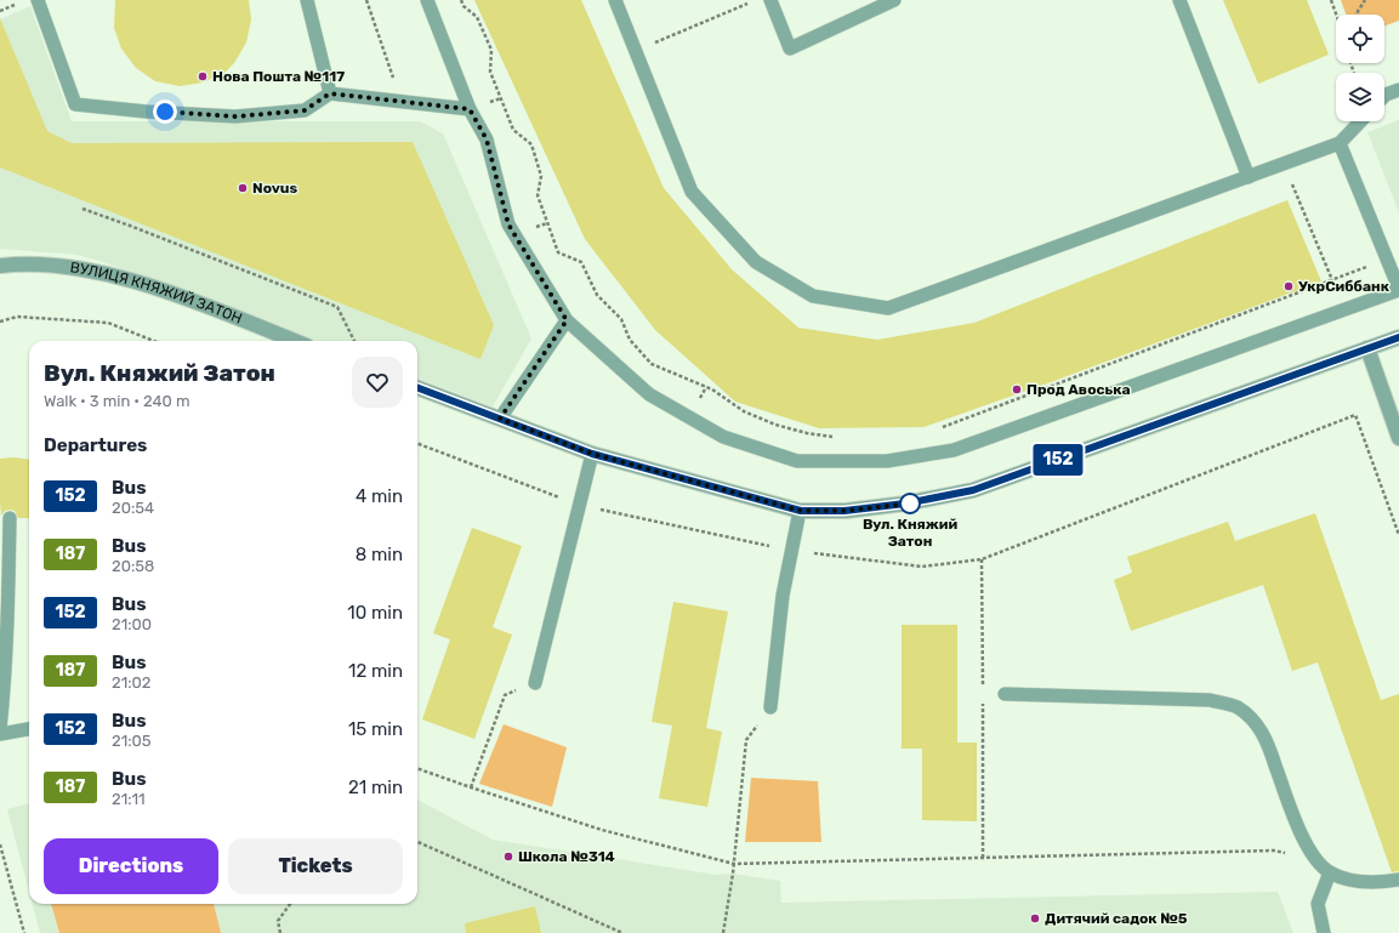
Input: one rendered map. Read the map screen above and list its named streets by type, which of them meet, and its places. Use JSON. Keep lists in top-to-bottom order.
{
  "streets": {
    "street": ["ВУЛИЦЯ КНЯЖИЙ ЗАТОН"]
  },
  "places": [
    "Нова Пошта №117",
    "Novus",
    "УкрСиббанк",
    "Прод Авоська",
    "Вул. Княжий Затон",
    "Школа №314",
    "Дитячий садок №5"
  ],
  "lines": ["bus line 152"],
  "page": {
    "on_map": "152",
    "heading": [
      ["Вул. Княжий Затон", "Walk · 3 min · 240 m"],
      "Departures"
    ],
    "list": [
      {
        "mark": "152",
        "name": "Bus",
        "note": "20:54",
        "value": "4 min"
      },
      {
        "mark": "187",
        "name": "Bus",
        "note": "20:58",
        "value": "8 min"
      },
      {
        "mark": "152",
        "name": "Bus",
        "note": "21:00",
        "value": "10 min"
      },
      {
        "mark": "187",
        "name": "Bus",
        "note": "21:02",
        "value": "12 min"
      },
      {
        "mark": "152",
        "name": "Bus",
        "note": "21:05",
        "value": "15 min"
      },
      {
        "mark": "187",
        "name": "Bus",
        "note": "21:11",
        "value": "21 min"
      }
    ],
    "buttons": ["Directions", "Tickets"]
  }
}
